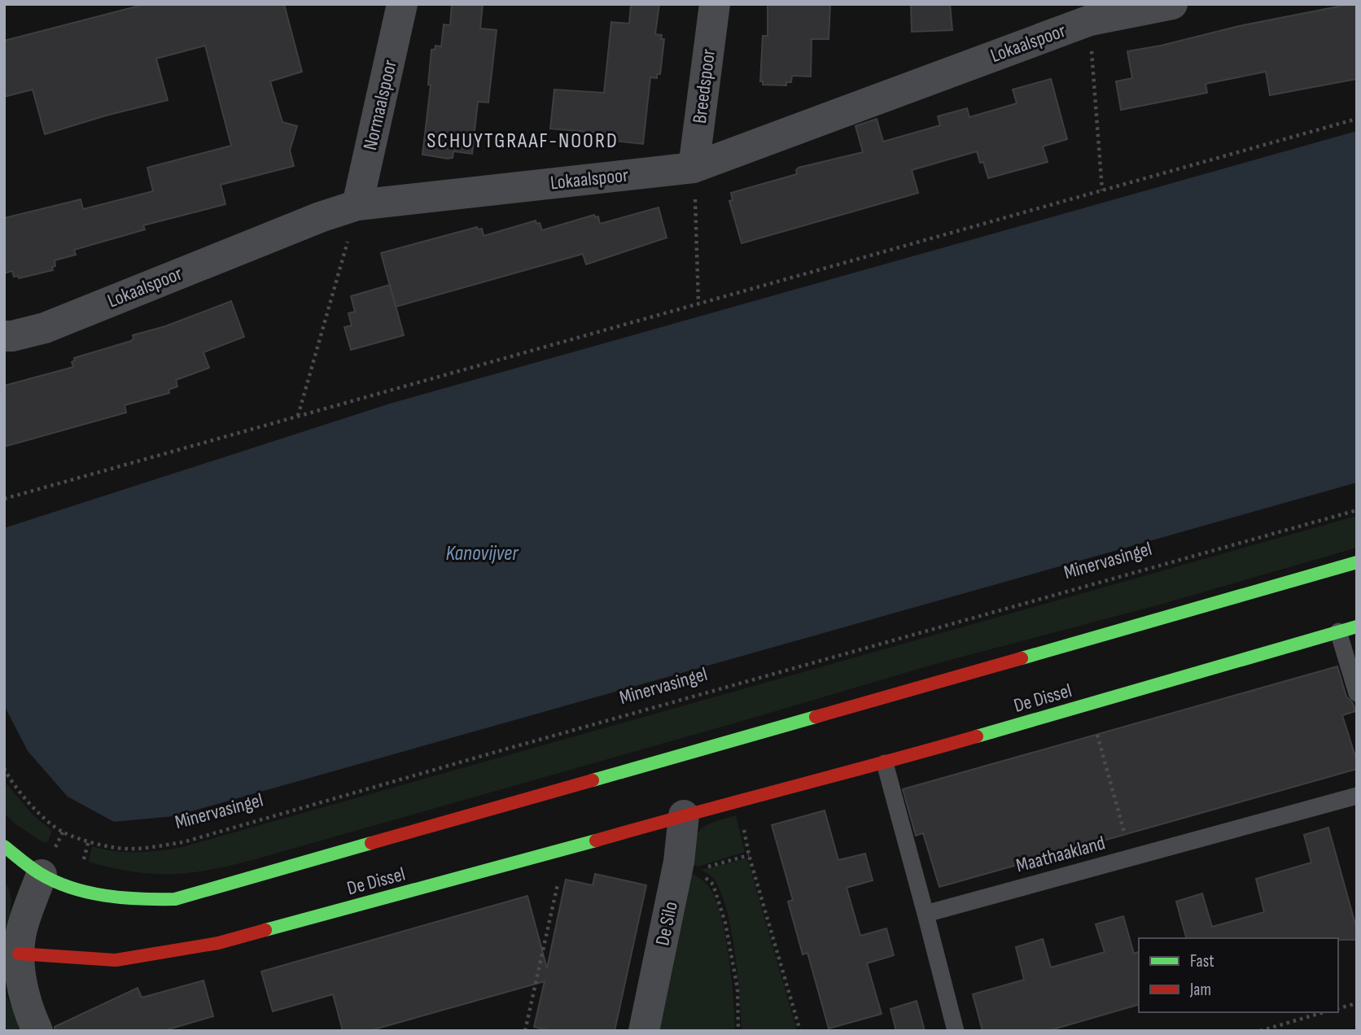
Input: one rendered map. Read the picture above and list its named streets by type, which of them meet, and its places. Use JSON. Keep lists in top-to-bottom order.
{
  "streets": {
    "street": [
      "Lokaalspoor",
      "Breedspoor",
      "Normaalspoor",
      "De Dissel",
      "De Silo"
    ],
    "lane": ["Maathaakland"],
    "path": ["Minervasingel"]
  },
  "crossings": [
    ["Lokaalspoor", "Breedspoor"],
    ["Lokaalspoor", "Normaalspoor"],
    ["De Dissel", "De Silo"]
  ],
  "districts": ["SCHUYTGRAAF-NOORD"],
  "water": ["Kanovijver"],
  "legend": ["Fast", "Jam"]
}
